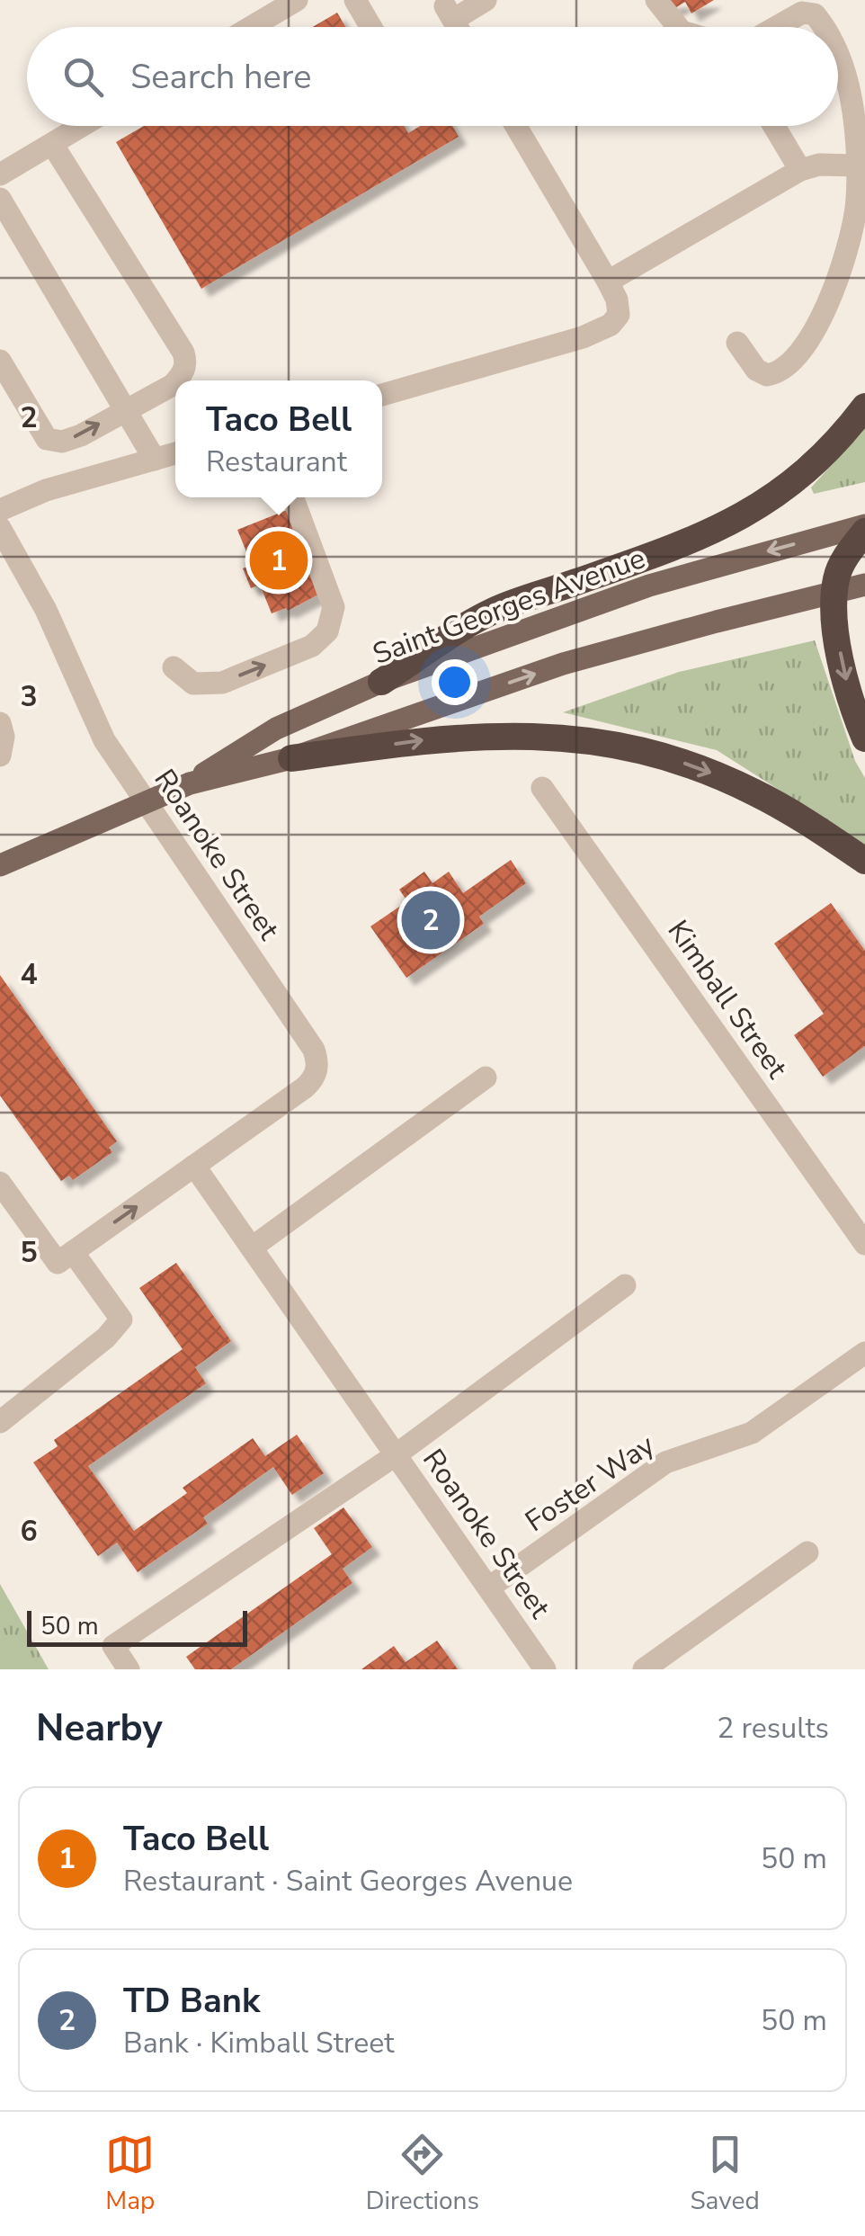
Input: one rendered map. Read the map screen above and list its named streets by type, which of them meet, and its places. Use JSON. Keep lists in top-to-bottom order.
{
  "streets": {
    "main road": ["Saint Georges Avenue"],
    "street": ["Roanoke Street", "Kimball Street", "Foster Way"]
  },
  "crossings": [
    ["Saint Georges Avenue", "Roanoke Street"],
    ["Roanoke Street", "Foster Way"]
  ],
  "scale_bar": "50 m",
  "page": {
    "search": "Search here",
    "popup": ["Taco Bell", "Restaurant"],
    "pins": ["1", "2"],
    "scale": "50 m",
    "heading": ["Nearby", "2 results"],
    "list": [
      {
        "mark": "1",
        "name": "Taco Bell",
        "note": "Restaurant · Saint Georges Avenue",
        "value": "50 m"
      },
      {
        "mark": "2",
        "name": "TD Bank",
        "note": "Bank · Kimball Street",
        "value": "50 m"
      }
    ],
    "nav": ["Map", "Directions", "Saved"]
  },
  "grid": {
    "rows": [
      "2",
      "3",
      "4",
      "5",
      "6"
    ]
  }
}
